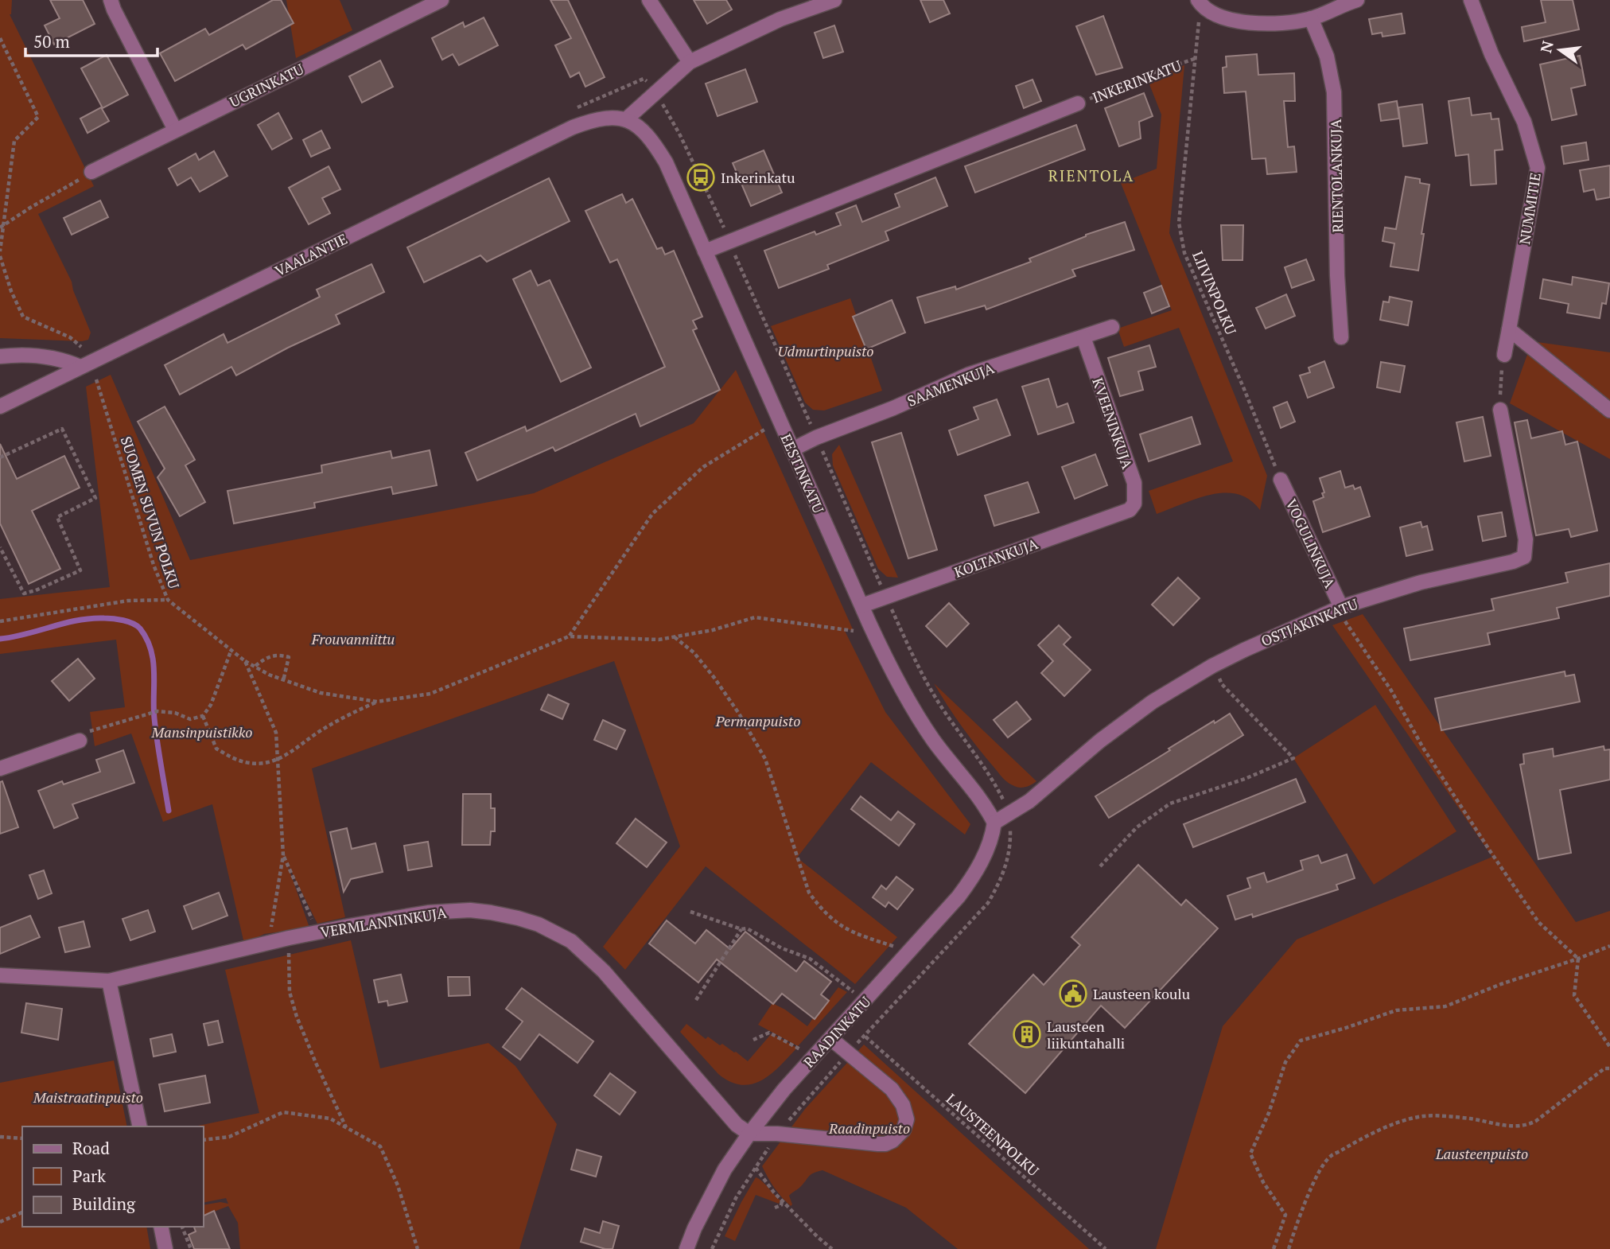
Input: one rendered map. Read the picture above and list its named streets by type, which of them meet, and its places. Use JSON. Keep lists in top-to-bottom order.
{
  "streets": {
    "street": [
      "INKERINKATU",
      "UGRINKATU",
      "RIENTOLANKUJA",
      "NUMMITIE",
      "VAALANTIE",
      "SAAMENKUJA",
      "KVEENINKUJA",
      "EESTINKATU",
      "VOGULINKUJA",
      "KOLTANKUJA",
      "OSTJAKINKATU",
      "VERMLANNINKUJA",
      "RAADINKATU"
    ],
    "path": ["LIIVINPOLKU", "SUOMEN SUVUN POLKU", "LAUSTEENPOLKU"]
  },
  "crossings": [
    ["INKERINKATU", "LIIVINPOLKU"],
    ["INKERINKATU", "EESTINKATU"],
    ["VAALANTIE", "EESTINKATU"],
    ["LIIVINPOLKU", "VOGULINKUJA"],
    ["SAAMENKUJA", "KVEENINKUJA"],
    ["SAAMENKUJA", "EESTINKATU"],
    ["KVEENINKUJA", "KOLTANKUJA"],
    ["EESTINKATU", "KOLTANKUJA"],
    ["EESTINKATU", "OSTJAKINKATU"],
    ["EESTINKATU", "RAADINKATU"],
    ["VOGULINKUJA", "OSTJAKINKATU"],
    ["OSTJAKINKATU", "RAADINKATU"],
    ["VERMLANNINKUJA", "RAADINKATU"]
  ],
  "districts": ["RIENTOLA"],
  "parks": [
    "Udmurtinpuisto",
    "Frouvanniittu",
    "Permanpuisto",
    "Mansinpuistikko",
    "Maistraatinpuisto",
    "Raadinpuisto",
    "Lausteenpuisto"
  ],
  "places": {
    "bus stop": ["Inkerinkatu"],
    "public building": ["Lausteen koulu"],
    "building": ["Lausteen liikuntahalli"]
  },
  "legend": ["Road", "Park", "Building"],
  "scale_bar": "50 m",
  "north": "left"
}
